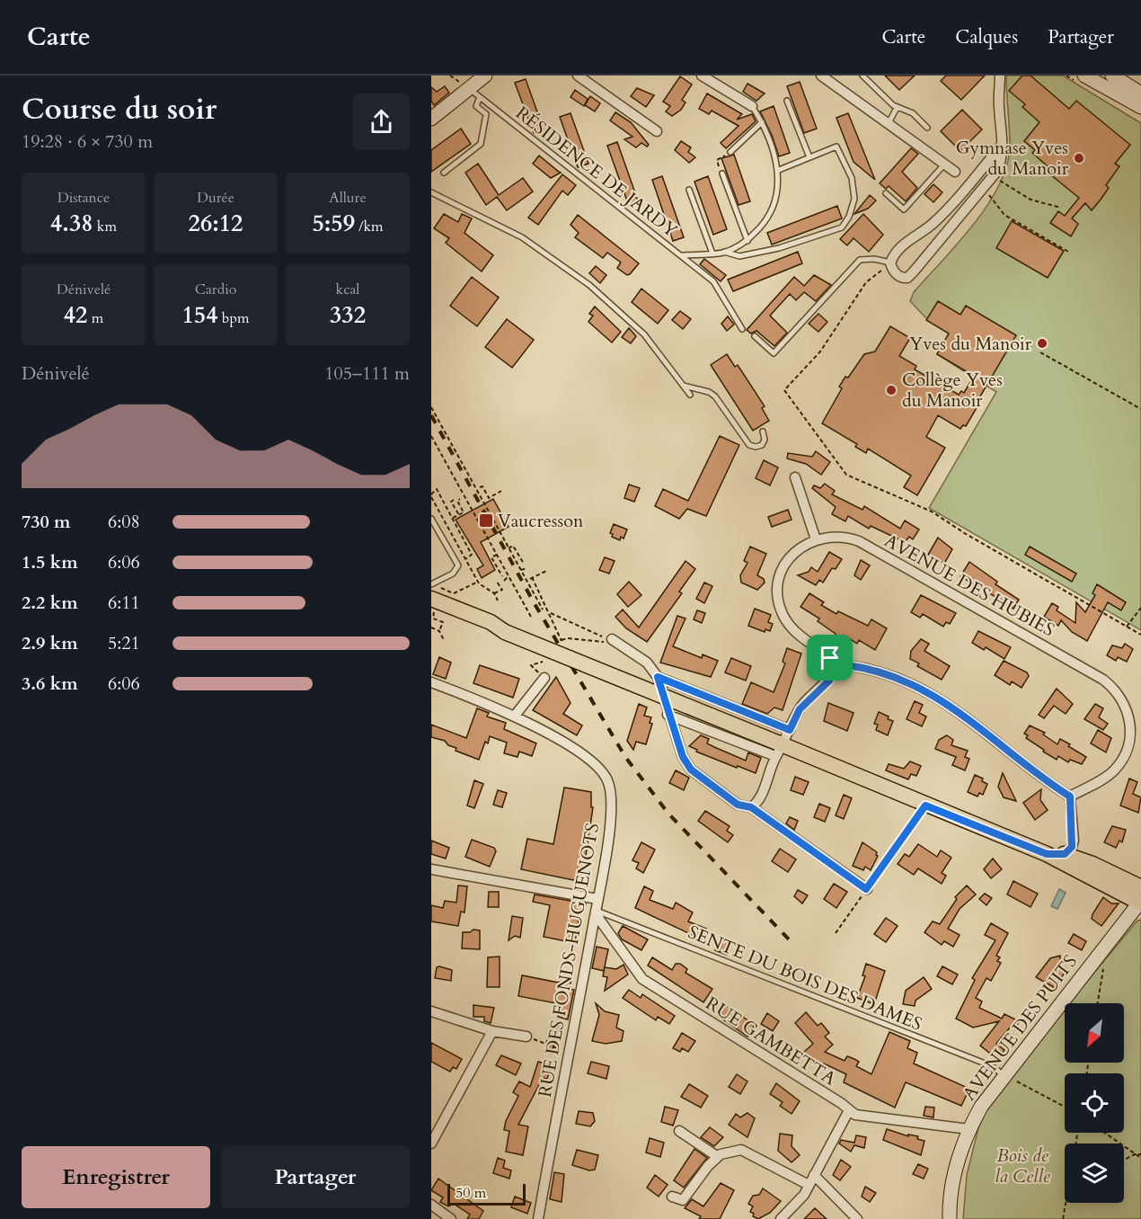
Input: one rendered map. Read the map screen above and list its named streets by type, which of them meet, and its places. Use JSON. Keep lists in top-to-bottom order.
{
  "streets": {
    "street": [
      "AVENUE DES HUBIES",
      "RUE DES FONDS-HUGUENOTS",
      "AVENUE DES PUITS",
      "RUE GAMBETTA"
    ],
    "lane": ["RÉSIDENCE DE JARDY", "SENTE DU BOIS DES DAMES"]
  },
  "crossings": [
    ["RUE DES FONDS-HUGUENOTS", "SENTE DU BOIS DES DAMES"],
    ["RUE DES FONDS-HUGUENOTS", "RUE GAMBETTA"],
    ["SENTE DU BOIS DES DAMES", "AVENUE DES PUITS"],
    ["SENTE DU BOIS DES DAMES", "RUE GAMBETTA"],
    ["AVENUE DES PUITS", "RUE GAMBETTA"]
  ],
  "parks": ["Bois de la Celle"],
  "places": {
    "other": ["Gymnase Yves du Manoir", "Yves du Manoir", "Collège Yves du Manoir"],
    "transit": ["Vaucresson"]
  },
  "scale_bar": "50 m",
  "north": "bottom left",
  "page": {
    "header": "Carte",
    "nav": ["Carte", "Calques", "Partager"],
    "heading": ["Course du soir", "19:28 · 6 × 730 m"],
    "stats": [
      ["Distance", "4.38 km"],
      ["Durée", "26:12"],
      ["Allure", "5:59 /km"],
      ["Dénivelé", "42 m"],
      ["Cardio", "154 bpm"],
      ["kcal", "332"]
    ],
    "chart": ["Dénivelé", "105–111 m"],
    "list": [
      {
        "name": "730 m",
        "note": "6:08"
      },
      {
        "name": "1.5 km",
        "note": "6:06"
      },
      {
        "name": "2.2 km",
        "note": "6:11"
      },
      {
        "name": "2.9 km",
        "note": "5:21"
      },
      {
        "name": "3.6 km",
        "note": "6:06"
      }
    ],
    "buttons": ["Enregistrer", "Partager"],
    "scale": "50 m"
  }
}
